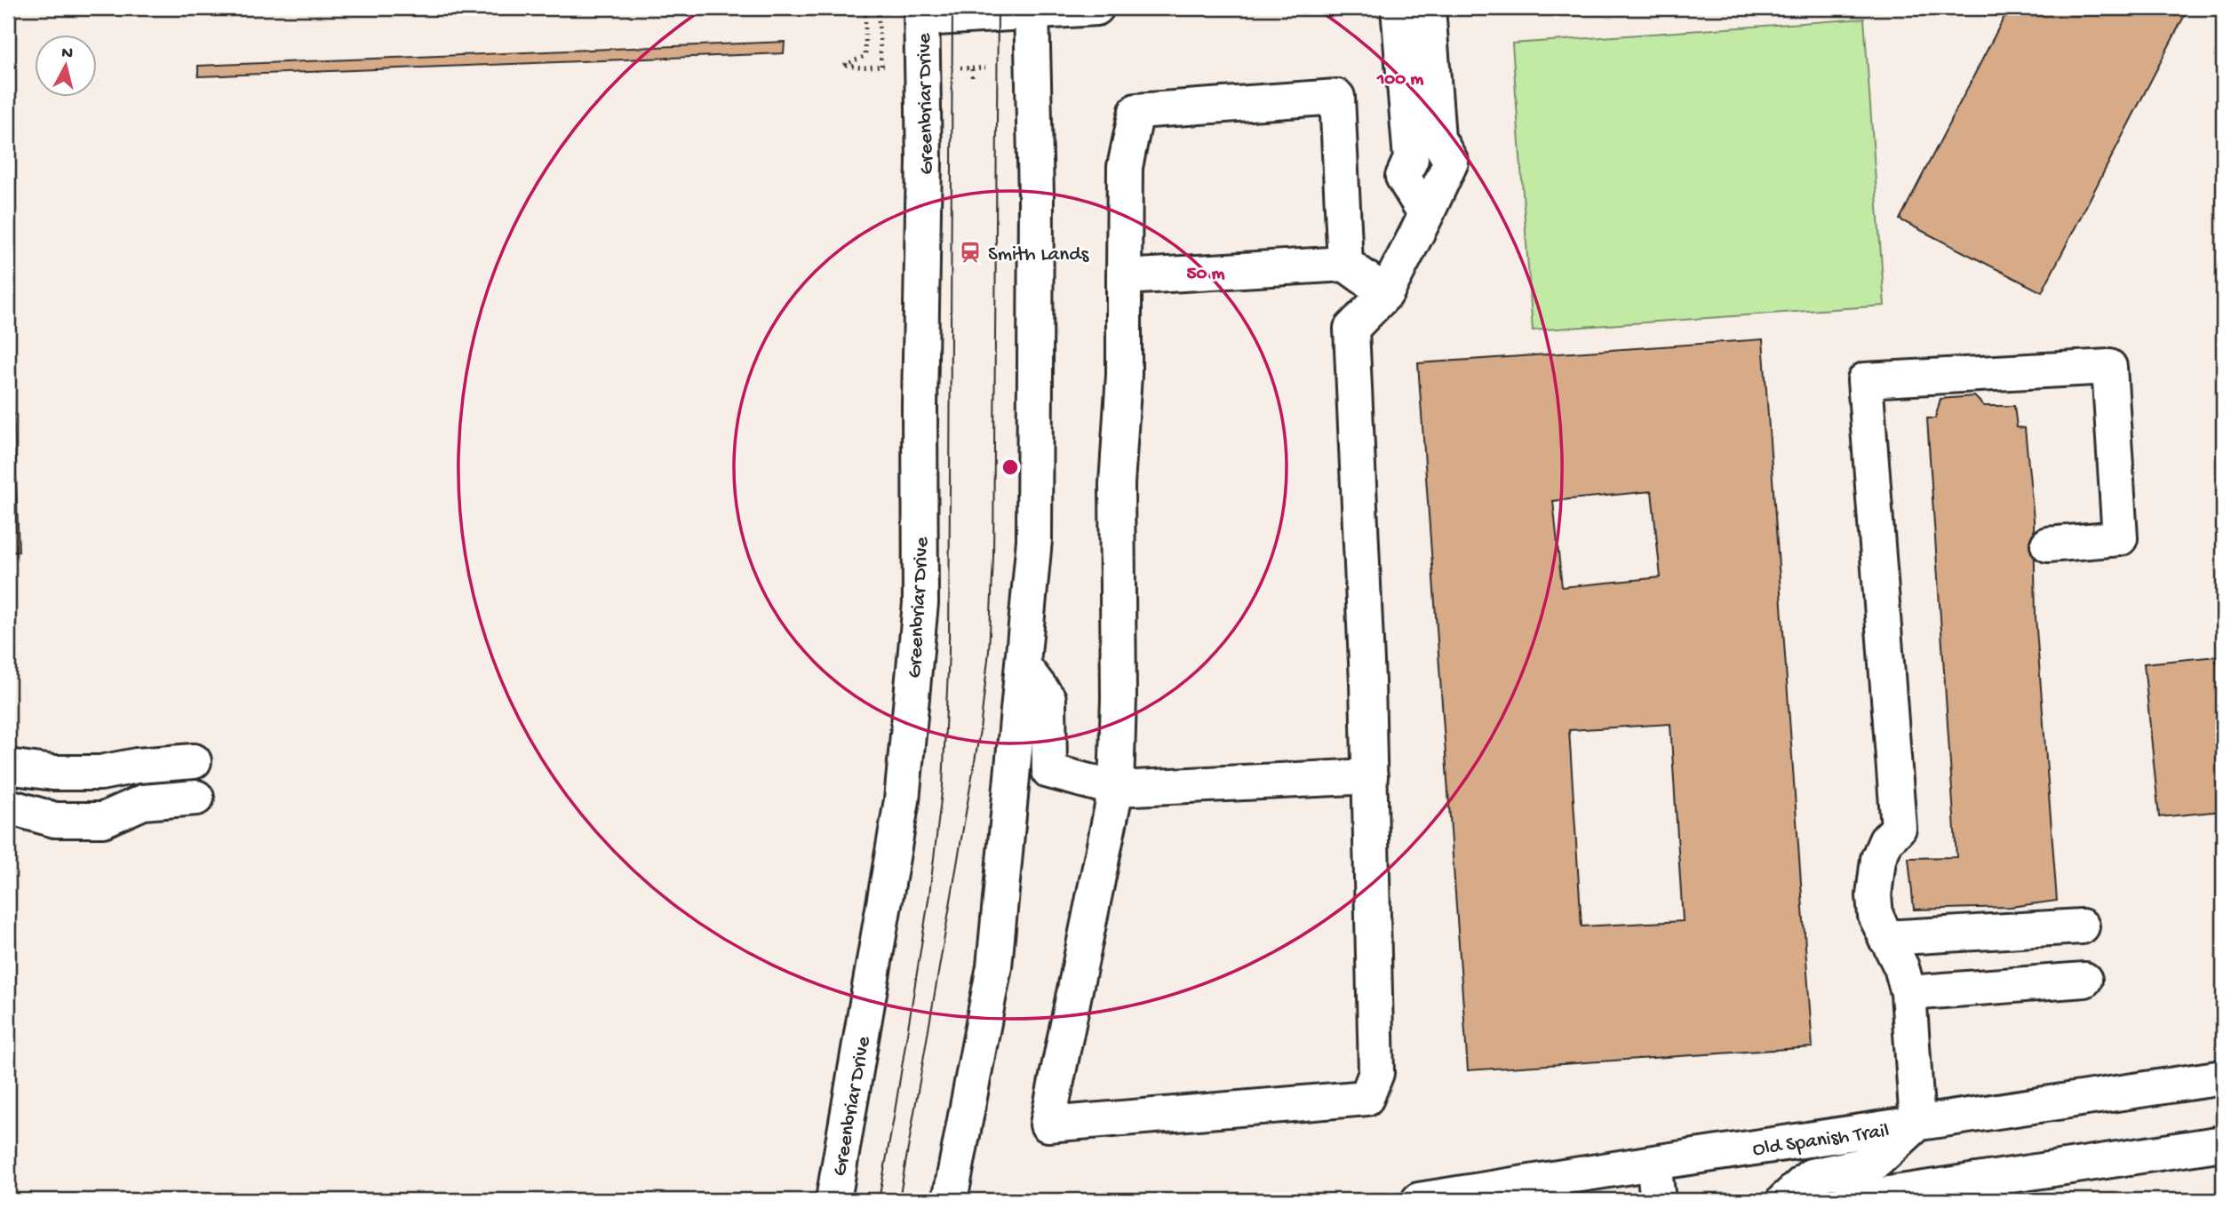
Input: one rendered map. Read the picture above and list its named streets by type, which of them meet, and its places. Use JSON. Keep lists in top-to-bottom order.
{
  "streets": {
    "main road": ["Greenbriar Drive", "Old Spanish Trail"]
  },
  "places": {
    "station": ["Smith Lands"]
  },
  "north": "top",
  "rings": ["100 m", "50 m"]
}
